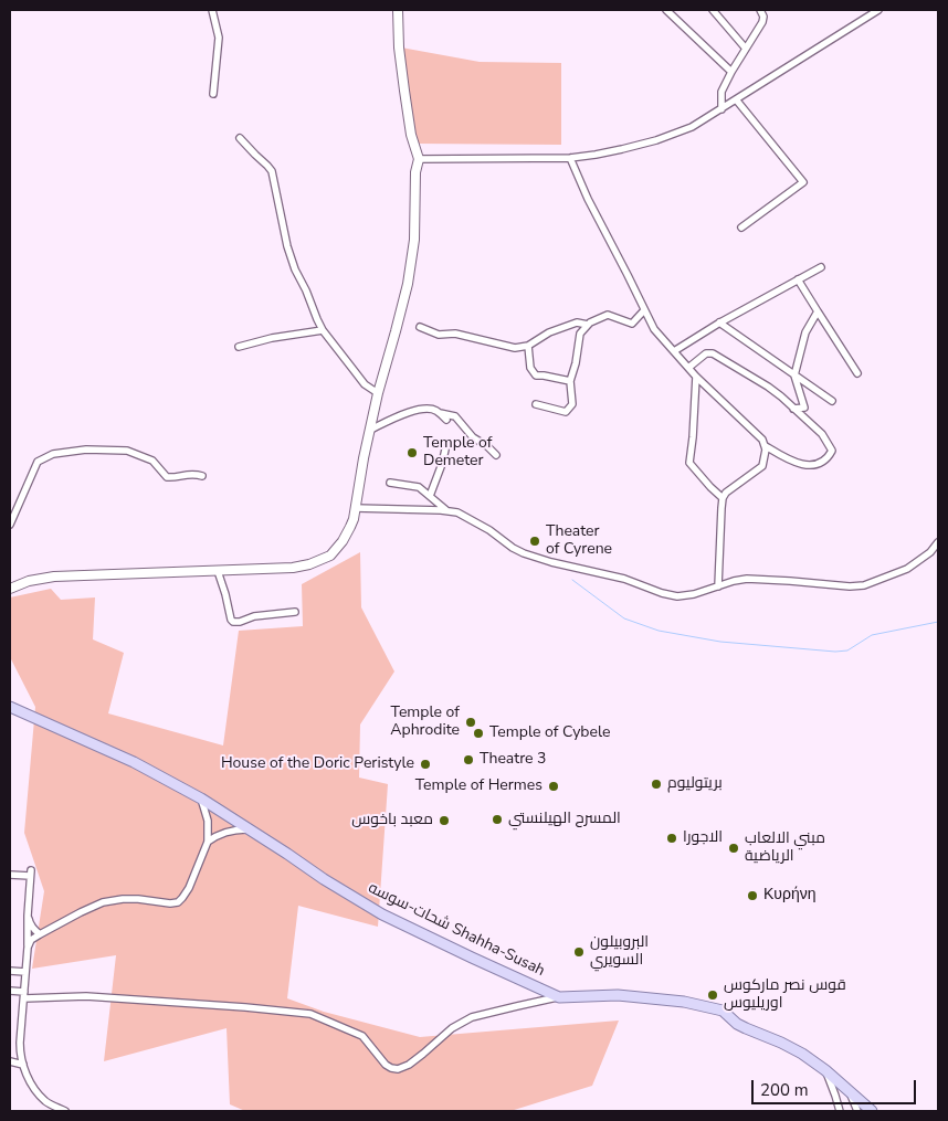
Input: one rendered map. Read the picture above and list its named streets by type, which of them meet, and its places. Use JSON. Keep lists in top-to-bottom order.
{
  "streets": {
    "main road": ["شحات-سوسه Shahha-Susah"]
  },
  "places": [
    "Temple of Demeter",
    "Theater of Cyrene",
    "Temple of Aphrodite",
    "Temple of Cybele",
    "Theatre 3",
    "House of the Doric Peristyle",
    "بريتوليوم",
    "Temple of Hermes",
    "المسرح الهيلنستي",
    "معبد باخوس",
    "الاجورا",
    "مبني الالعاب الرياضية",
    "Κυρήνη",
    "البروبيلون السويري",
    "قوس نصر ماركوس اوريليوس"
  ],
  "scale_bar": "200 m"
}
